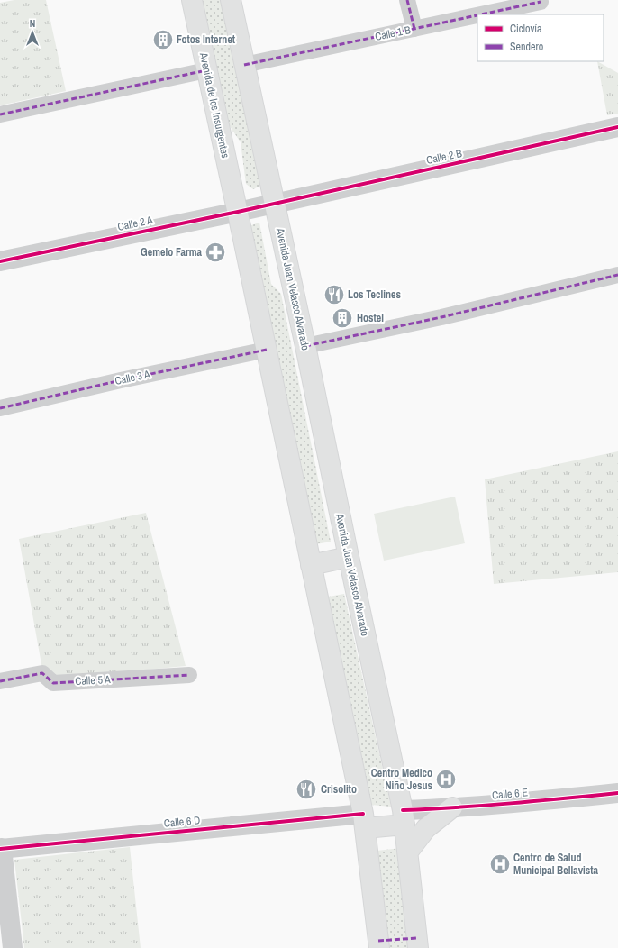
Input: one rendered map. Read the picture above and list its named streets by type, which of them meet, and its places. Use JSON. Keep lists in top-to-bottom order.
{
  "streets": {
    "main road": ["Avenida de los Insurgentes", "Avenida Juan Velasco Alvarado"],
    "street": [
      "Calle 1 B",
      "Calle 2 B",
      "Calle 2 A",
      "Calle 3 A",
      "Calle 5 A",
      "Calle 6 E",
      "Calle 6 D"
    ]
  },
  "crossings": [
    ["Avenida de los Insurgentes", "Calle 2 A"],
    ["Calle 2 B", "Calle 2 A"],
    ["Calle 2 B", "Avenida Juan Velasco Alvarado"],
    ["Calle 2 A", "Avenida Juan Velasco Alvarado"],
    ["Avenida Juan Velasco Alvarado", "Calle 6 E"]
  ],
  "places": {
    "building": ["Fotos Internet", "Hostel"],
    "pharmacy": ["Gemelo Farma"],
    "restaurant": ["Los Teclines", "Crisolito"],
    "hospital": ["Centro Medico Niño Jesus", "Centro de Salud Municipal Bellavista"]
  },
  "legend": ["Ciclovía", "Sendero"],
  "north": "top"
}
